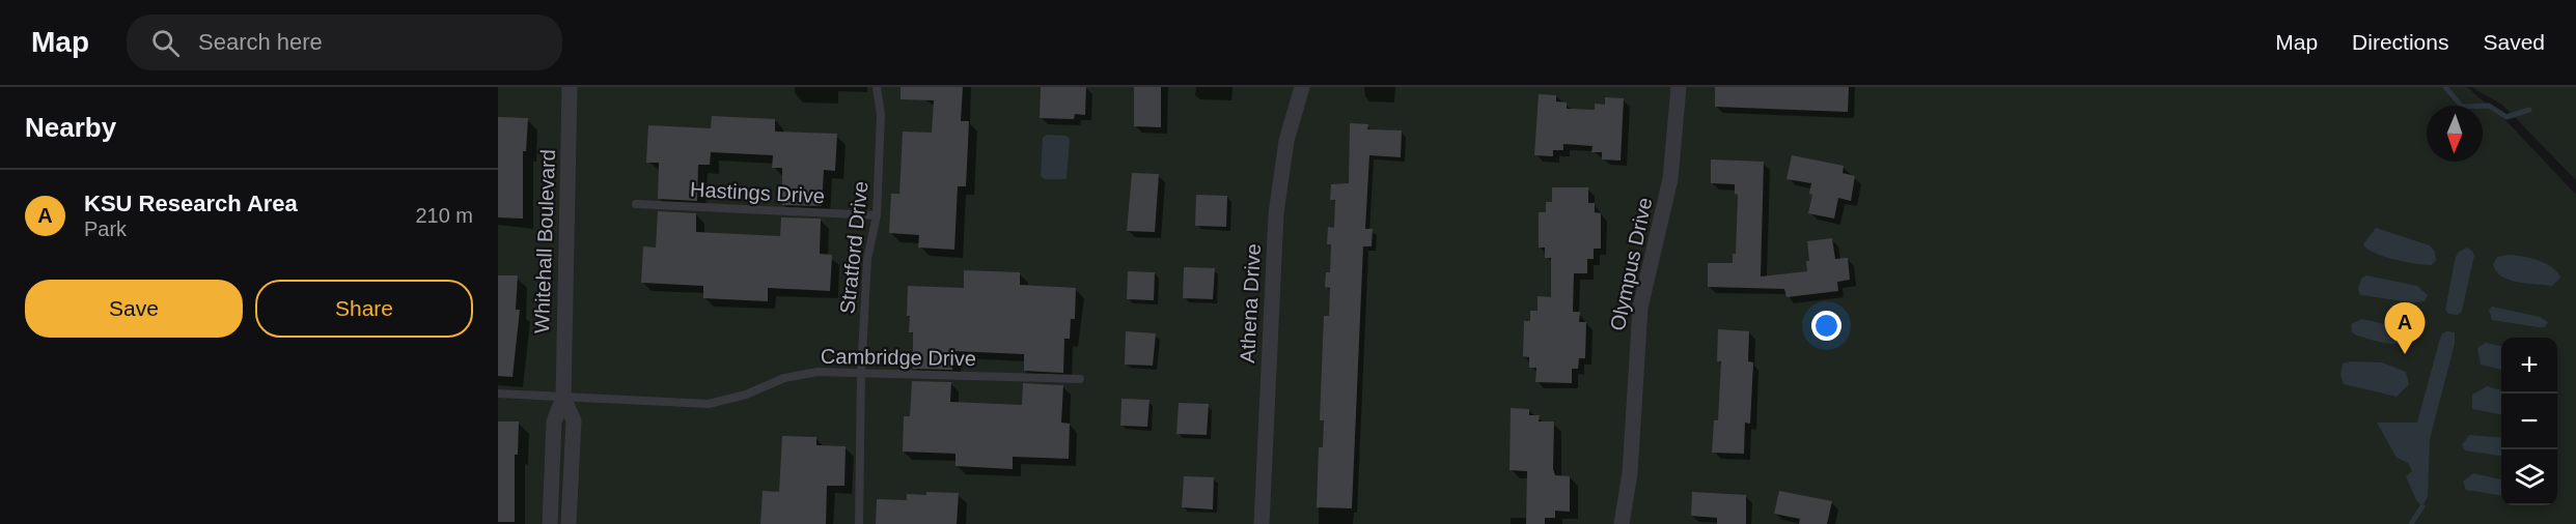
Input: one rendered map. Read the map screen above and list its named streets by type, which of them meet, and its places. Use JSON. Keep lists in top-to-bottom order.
{
  "streets": {
    "street": ["Whitehall Boulevard", "Olympus Drive", "Athena Drive"],
    "lane": ["Hastings Drive", "Stratford Drive", "Cambridge Drive"]
  },
  "crossings": [
    ["Hastings Drive", "Stratford Drive"],
    ["Whitehall Boulevard", "Cambridge Drive"],
    ["Stratford Drive", "Cambridge Drive"]
  ],
  "north": "bottom",
  "page": {
    "header": "Map",
    "search": "Search here",
    "nav": ["Map", "Directions", "Saved"],
    "heading": "Nearby",
    "list": [
      {
        "mark": "A",
        "name": "KSU Research Area",
        "note": "Park",
        "value": "210 m"
      }
    ],
    "buttons": ["Save", "Share"],
    "pins": "A",
    "map_buttons": ["+", "−"]
  }
}
